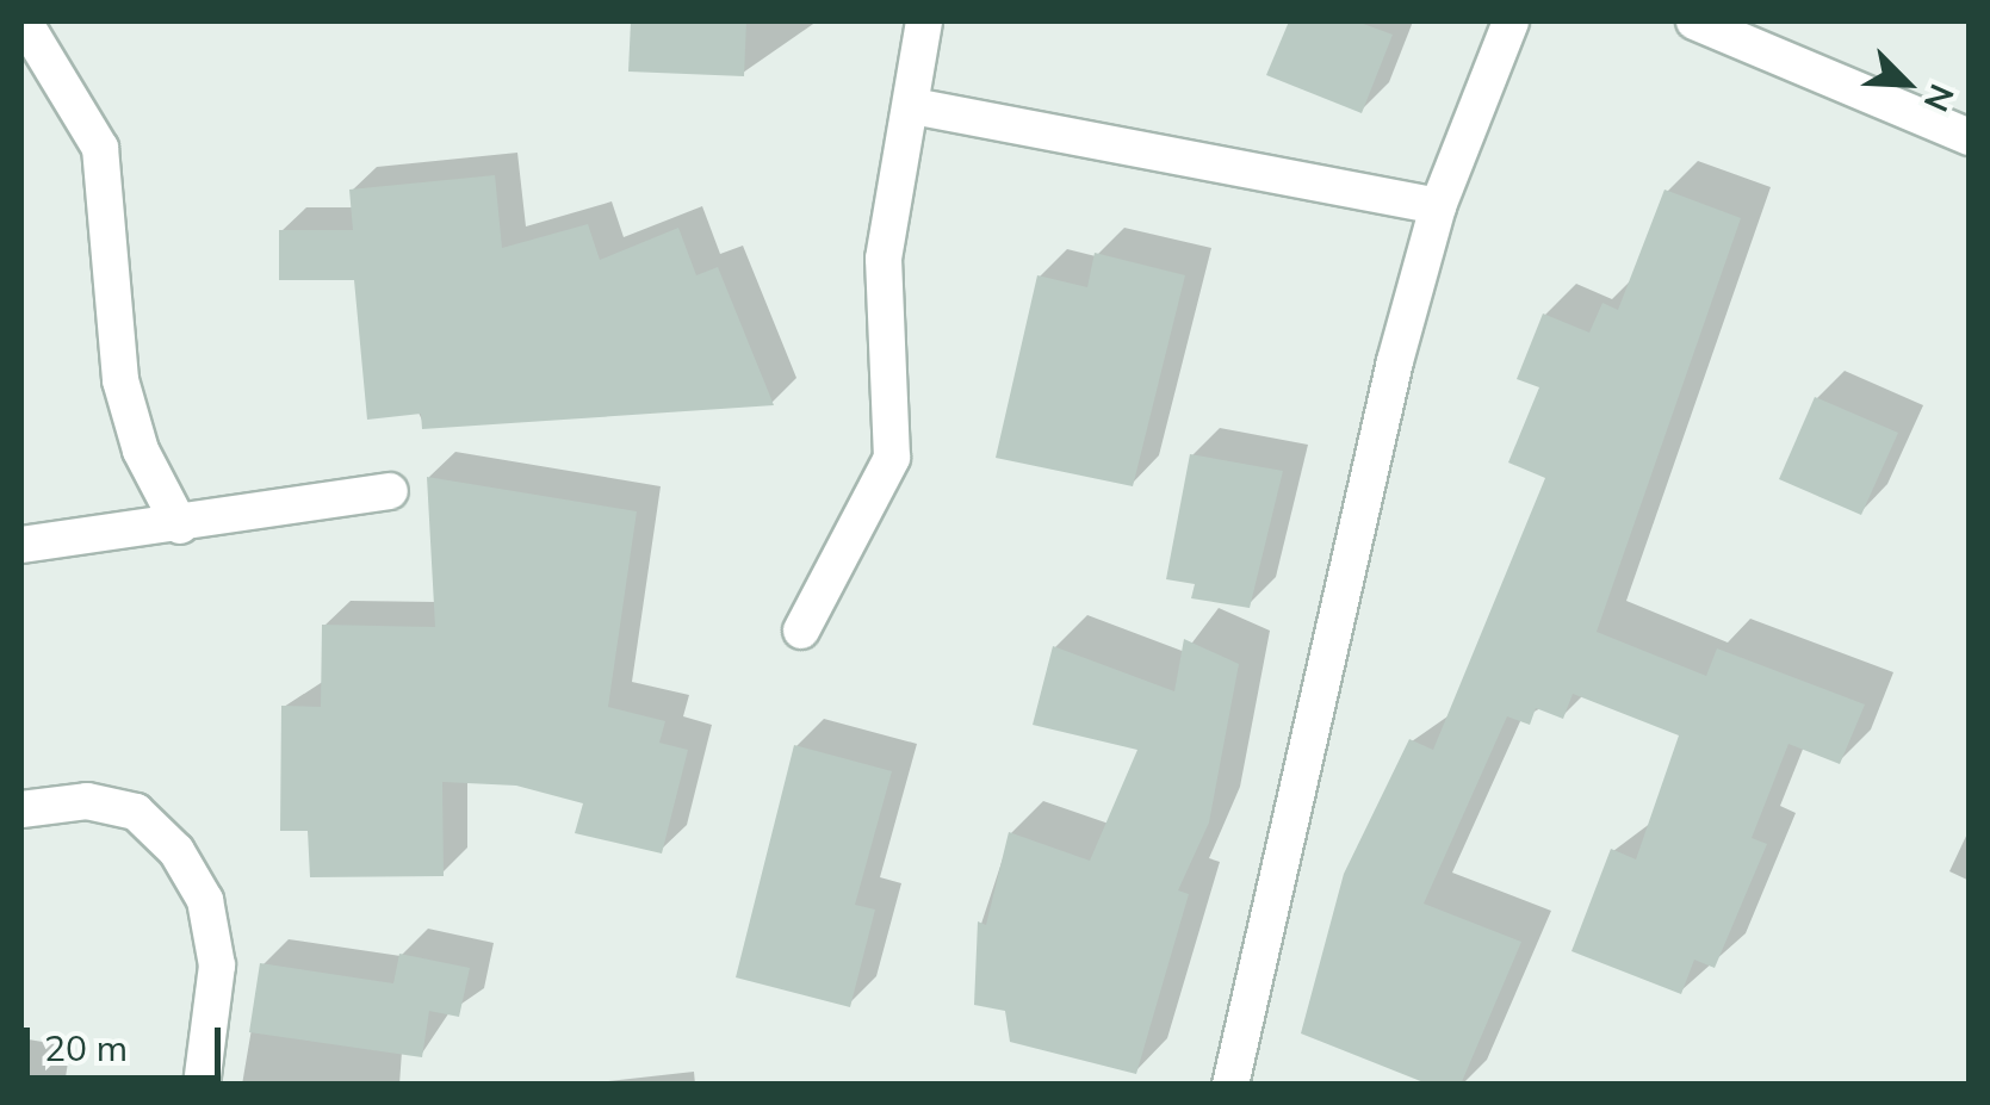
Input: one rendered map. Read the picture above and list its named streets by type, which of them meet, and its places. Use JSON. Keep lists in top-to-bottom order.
{
  "scale_bar": "20 m",
  "north": "bottom right"
}
